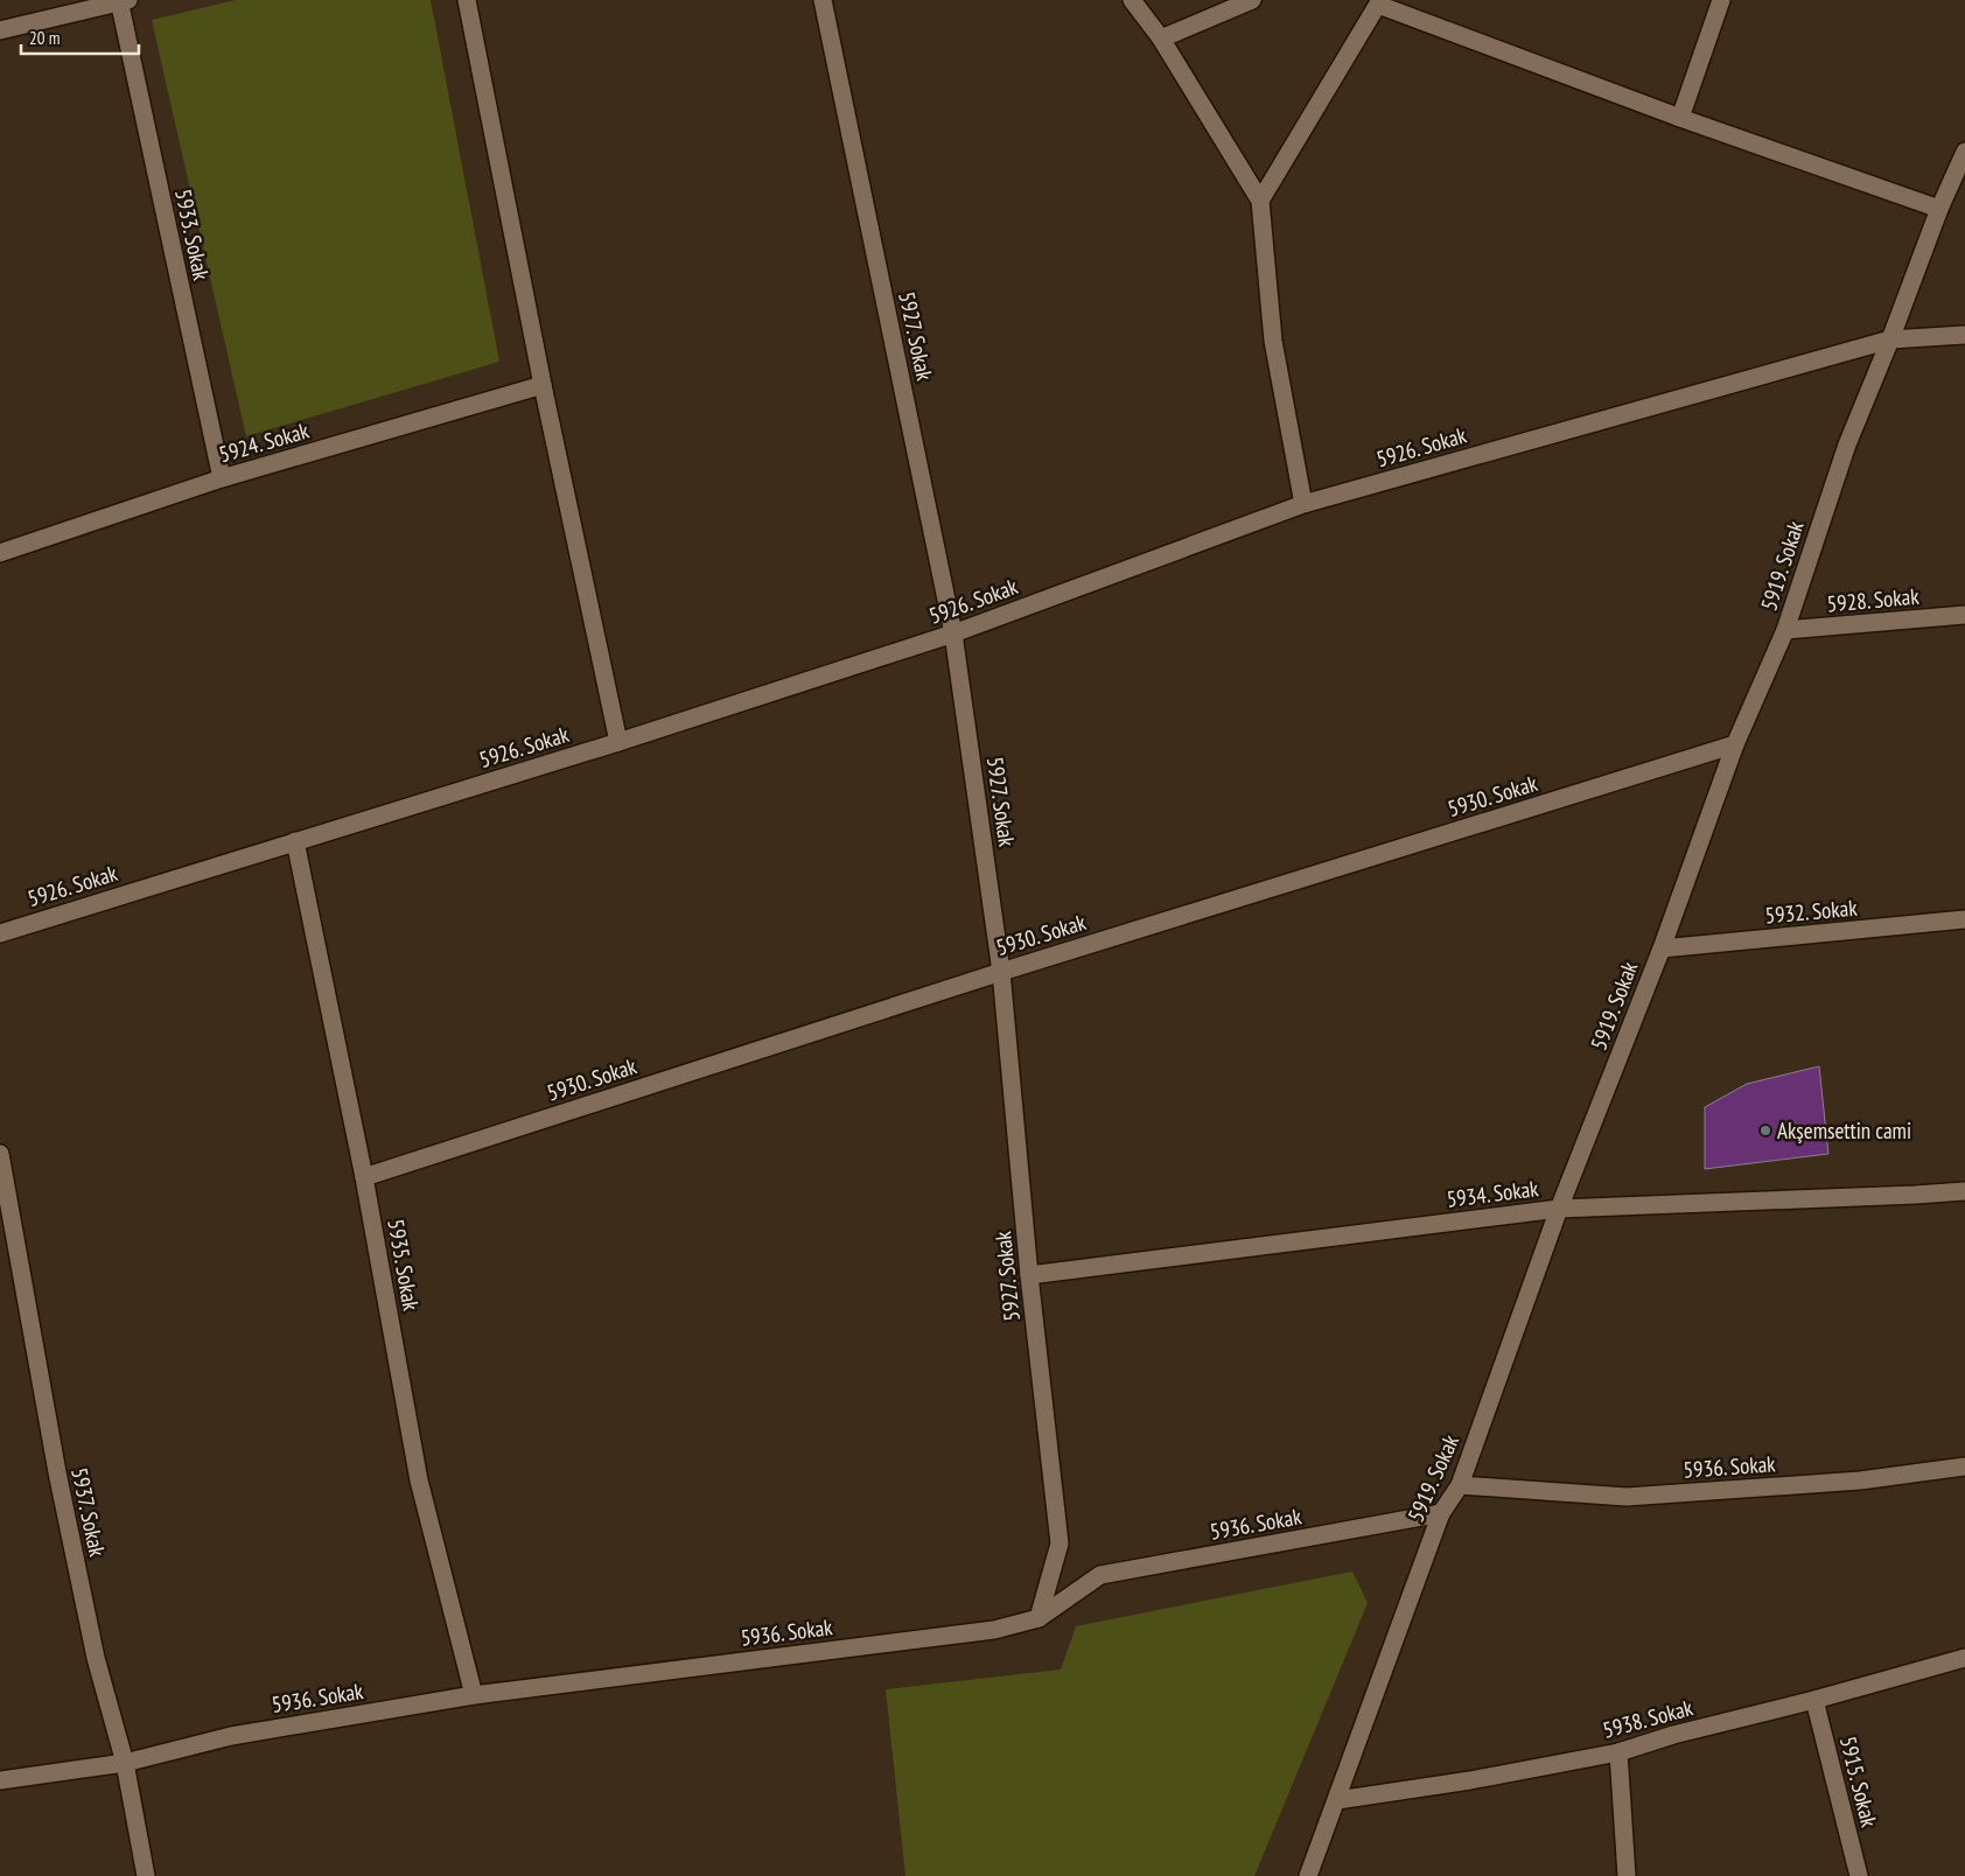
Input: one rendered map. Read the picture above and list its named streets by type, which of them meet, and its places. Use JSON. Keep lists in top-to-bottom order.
{
  "streets": {
    "street": [
      "5933. Sokak",
      "5927. Sokak",
      "5924. Sokak",
      "5926. Sokak",
      "5919. Sokak",
      "5928. Sokak",
      "5930. Sokak",
      "5932. Sokak",
      "5934. Sokak",
      "5935. Sokak",
      "5936. Sokak",
      "5937. Sokak",
      "5938. Sokak",
      "5915. Sokak"
    ]
  },
  "crossings": [
    ["5933. Sokak", "5924. Sokak"],
    ["5927. Sokak", "5926. Sokak"],
    ["5927. Sokak", "5930. Sokak"],
    ["5927. Sokak", "5934. Sokak"],
    ["5927. Sokak", "5936. Sokak"],
    ["5926. Sokak", "5919. Sokak"],
    ["5926. Sokak", "5935. Sokak"],
    ["5919. Sokak", "5928. Sokak"],
    ["5919. Sokak", "5930. Sokak"],
    ["5919. Sokak", "5932. Sokak"],
    ["5919. Sokak", "5934. Sokak"],
    ["5919. Sokak", "5936. Sokak"],
    ["5919. Sokak", "5938. Sokak"],
    ["5930. Sokak", "5935. Sokak"],
    ["5935. Sokak", "5936. Sokak"],
    ["5936. Sokak", "5937. Sokak"],
    ["5938. Sokak", "5915. Sokak"]
  ],
  "places": ["Akşemsettin cami"],
  "scale_bar": "20 m"
}
